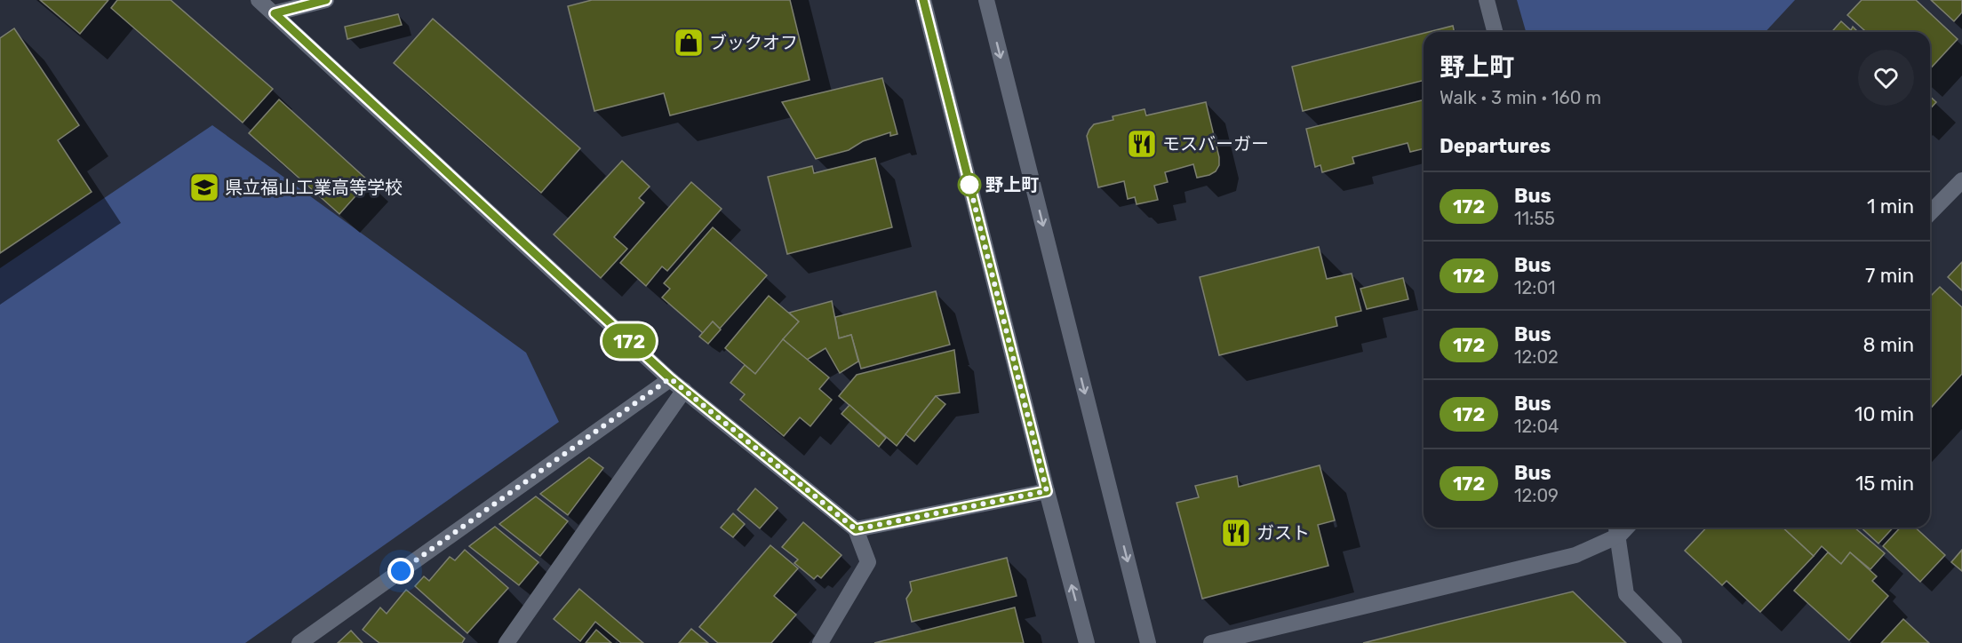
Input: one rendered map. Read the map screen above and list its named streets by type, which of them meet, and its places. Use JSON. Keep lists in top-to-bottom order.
{
  "places": {
    "shop": ["ブックオフ"],
    "restaurant": ["モスバーガー", "ガスト"],
    "other": ["野上町"],
    "school or university": ["県立福山工業高等学校"]
  },
  "lines": ["bus line 172"],
  "page": {
    "on_map": "172",
    "heading": [
      ["野上町", "Walk · 3 min · 160 m"],
      "Departures"
    ],
    "list": [
      {
        "mark": "172",
        "name": "Bus",
        "note": "11:55",
        "value": "1 min"
      },
      {
        "mark": "172",
        "name": "Bus",
        "note": "12:01",
        "value": "7 min"
      },
      {
        "mark": "172",
        "name": "Bus",
        "note": "12:02",
        "value": "8 min"
      },
      {
        "mark": "172",
        "name": "Bus",
        "note": "12:04",
        "value": "10 min"
      },
      {
        "mark": "172",
        "name": "Bus",
        "note": "12:09",
        "value": "15 min"
      }
    ]
  }
}
